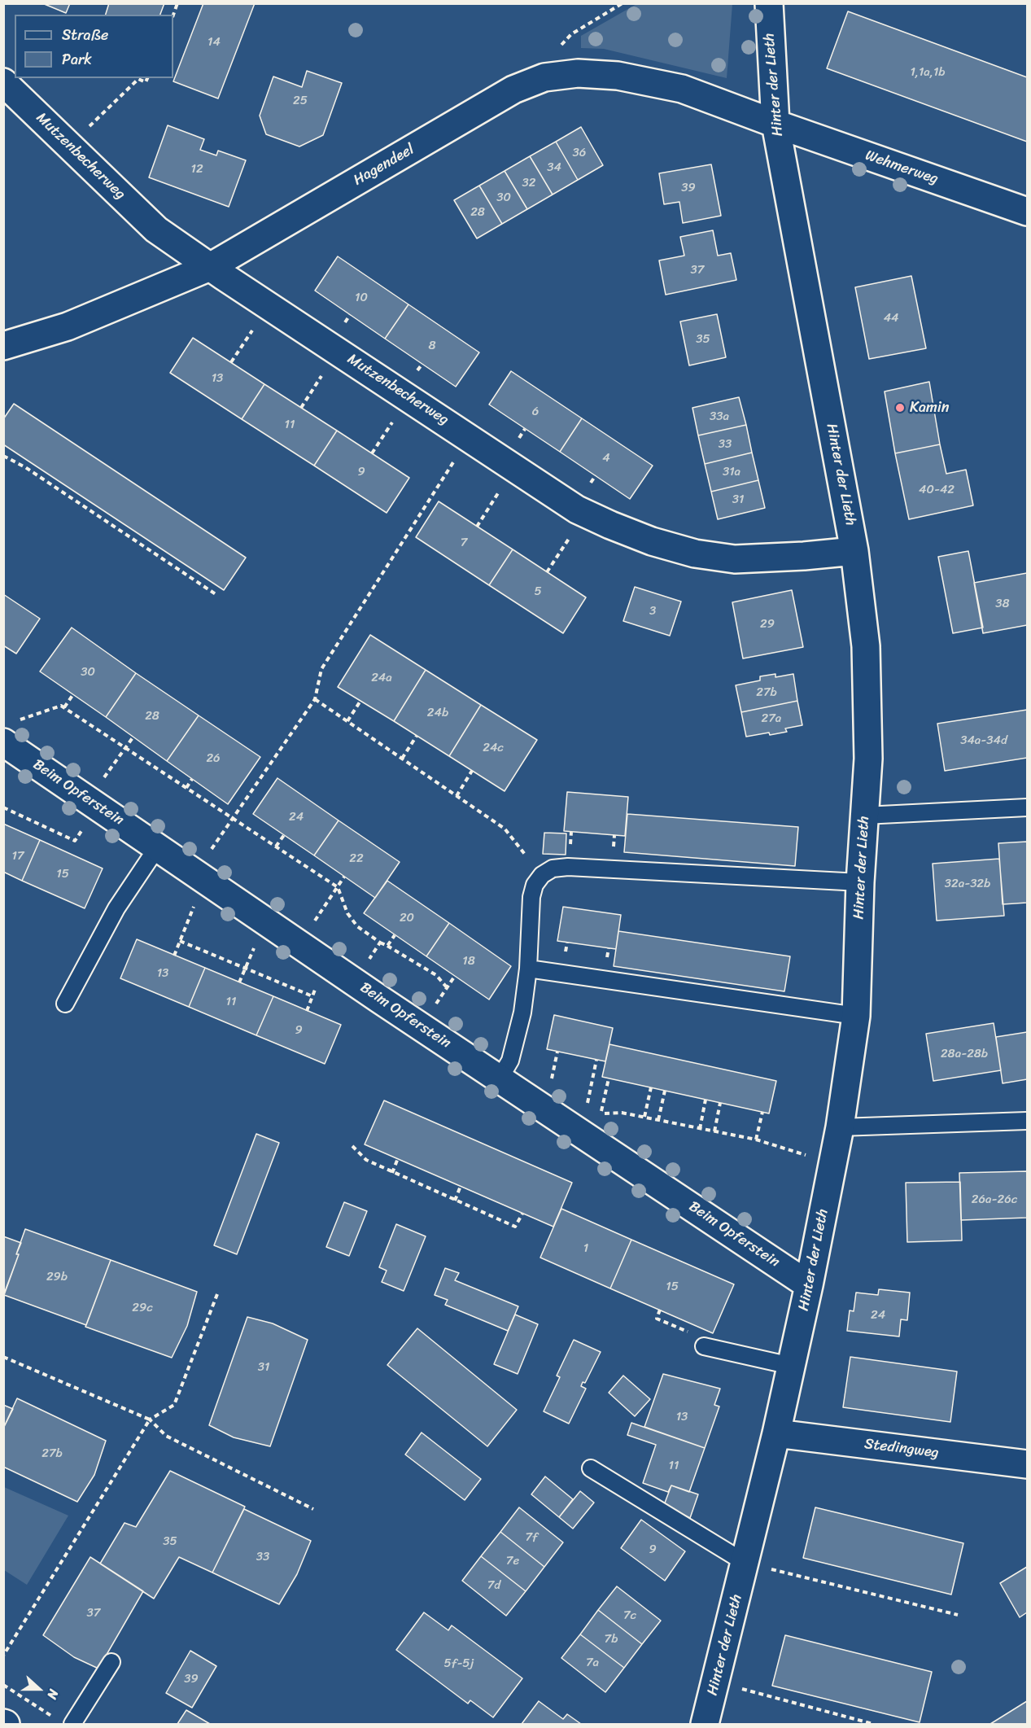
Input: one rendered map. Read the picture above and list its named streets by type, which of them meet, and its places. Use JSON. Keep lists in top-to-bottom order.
{
  "streets": {
    "street": [
      "Hinter der Lieth",
      "Mutzenbecherweg",
      "Hagendeel",
      "Wehmerweg",
      "Beim Opferstein",
      "Stedingweg"
    ]
  },
  "crossings": [
    ["Hinter der Lieth", "Mutzenbecherweg"],
    ["Hinter der Lieth", "Hagendeel"],
    ["Hinter der Lieth", "Wehmerweg"],
    ["Hinter der Lieth", "Beim Opferstein"],
    ["Hinter der Lieth", "Stedingweg"],
    ["Mutzenbecherweg", "Hagendeel"],
    ["Hagendeel", "Wehmerweg"]
  ],
  "places": ["Kamin"],
  "house_numbers": [
    "14",
    "1,1a,1b",
    "25",
    "36",
    "34",
    "12",
    "32",
    "39",
    "30",
    "28",
    "37",
    "10",
    "44",
    "35",
    "8",
    "13",
    "6",
    "33a",
    "11",
    "33",
    "4",
    "9",
    "31a",
    "40-42",
    "31",
    "7",
    "5",
    "38",
    "3",
    "29",
    "30",
    "24a",
    "27b",
    "24b",
    "28",
    "27a",
    "34a-34d",
    "24c",
    "26",
    "24",
    "17",
    "22",
    "15",
    "32a-32b",
    "20",
    "18",
    "13",
    "11",
    "9",
    "28a-28b",
    "26a-26c",
    "1",
    "29b",
    "15",
    "29c",
    "24",
    "31",
    "13",
    "27b",
    "11",
    "7f",
    "35",
    "9",
    "33",
    "7e",
    "7d",
    "37",
    "7c",
    "7b",
    "7a",
    "5f-5j",
    "39"
  ],
  "legend": ["Straße", "Park"],
  "north": "right"
}
